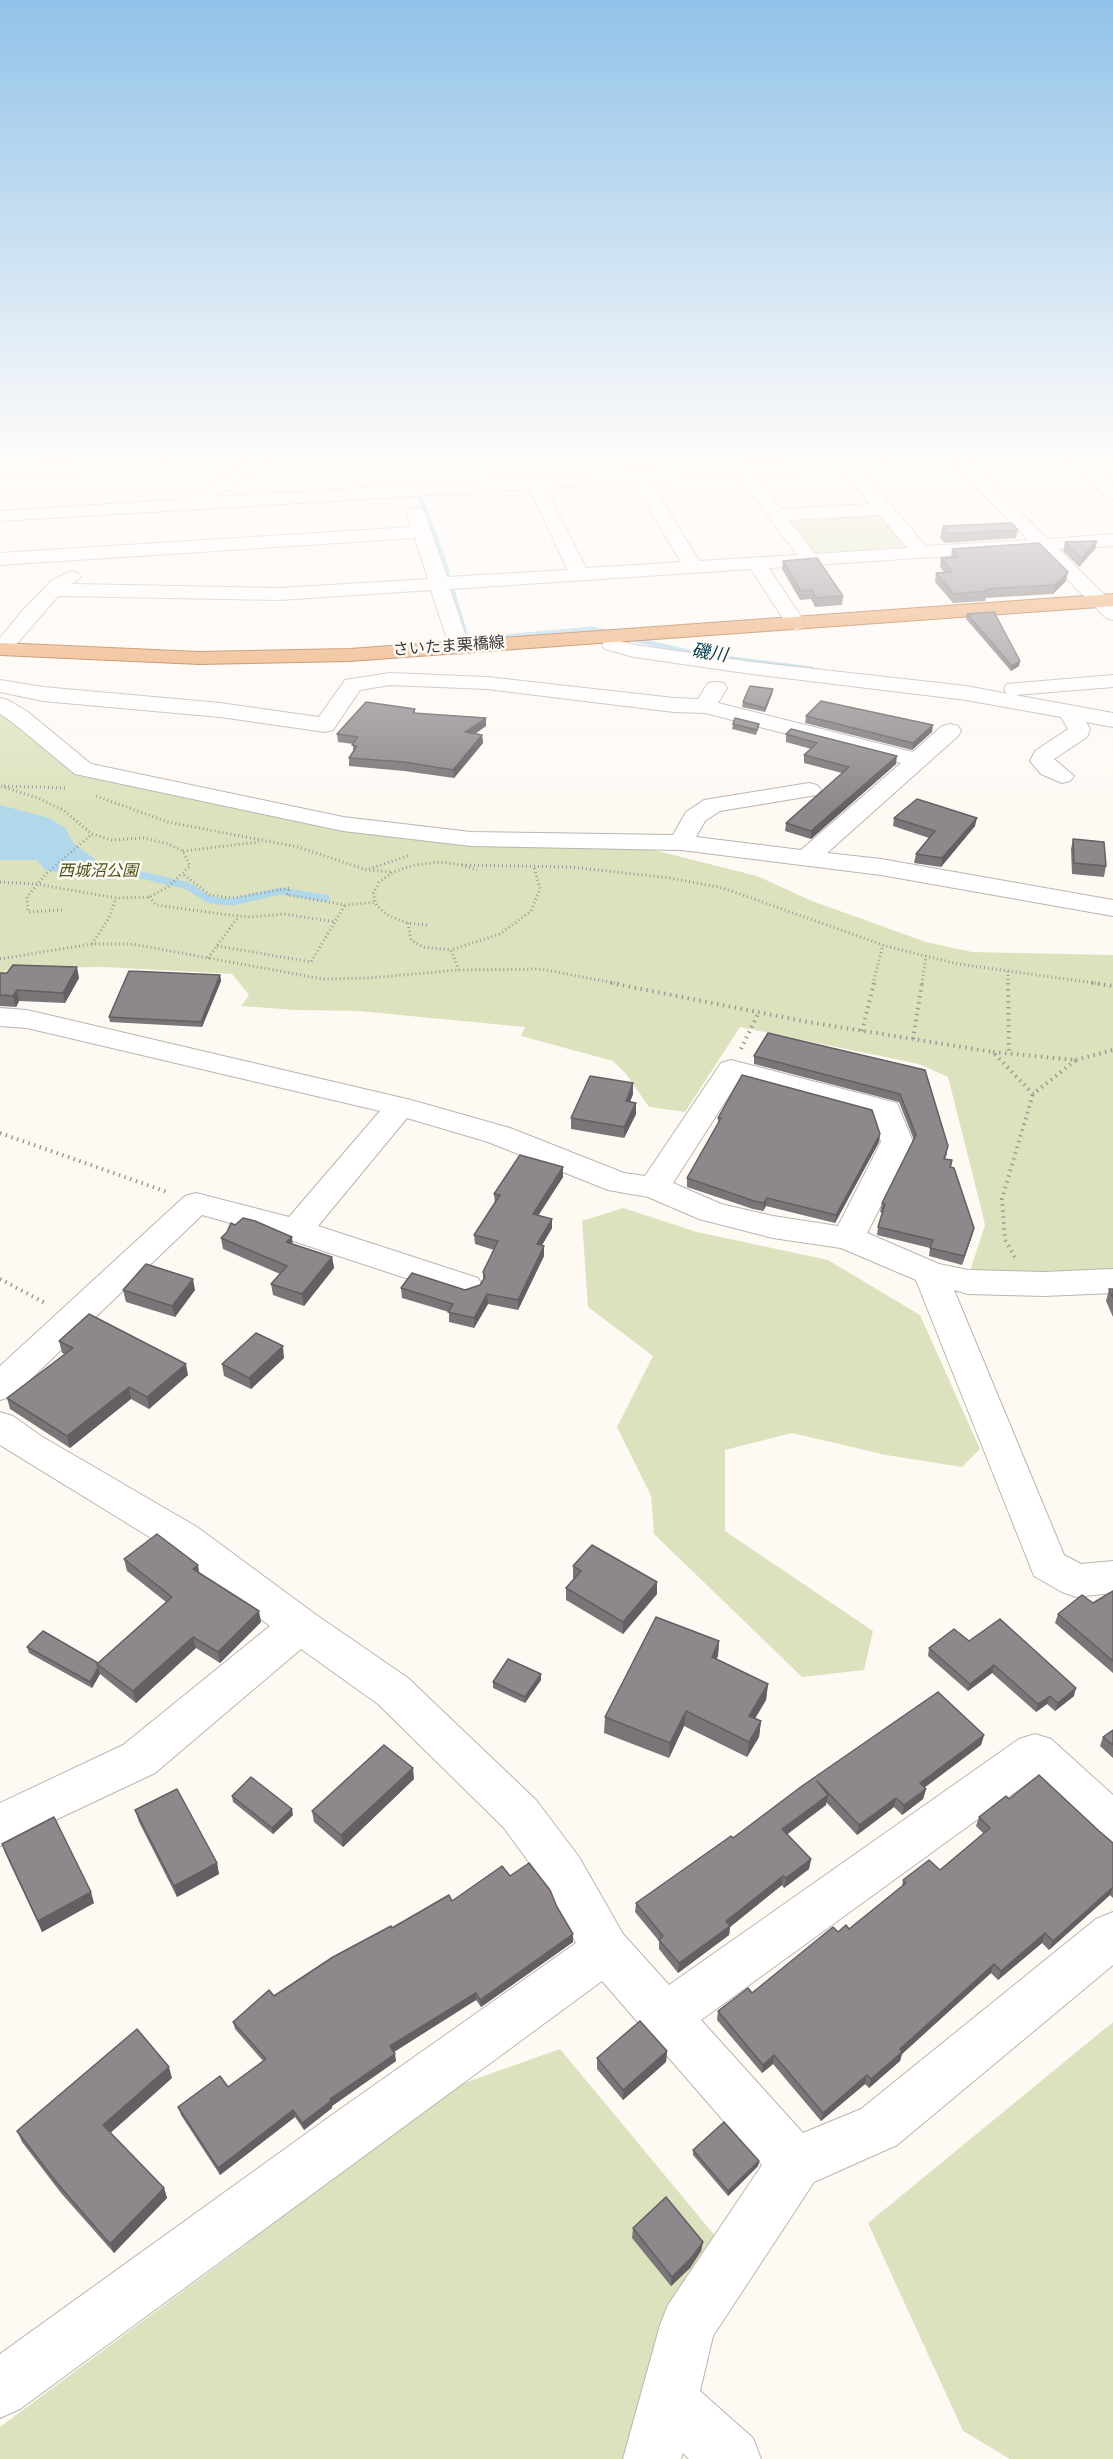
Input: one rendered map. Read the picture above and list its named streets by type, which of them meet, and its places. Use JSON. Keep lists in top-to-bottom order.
{
  "streets": {
    "main road": ["さいたま栗橋線"]
  },
  "water": ["磯川"],
  "parks": ["西城沼公園"]
}
